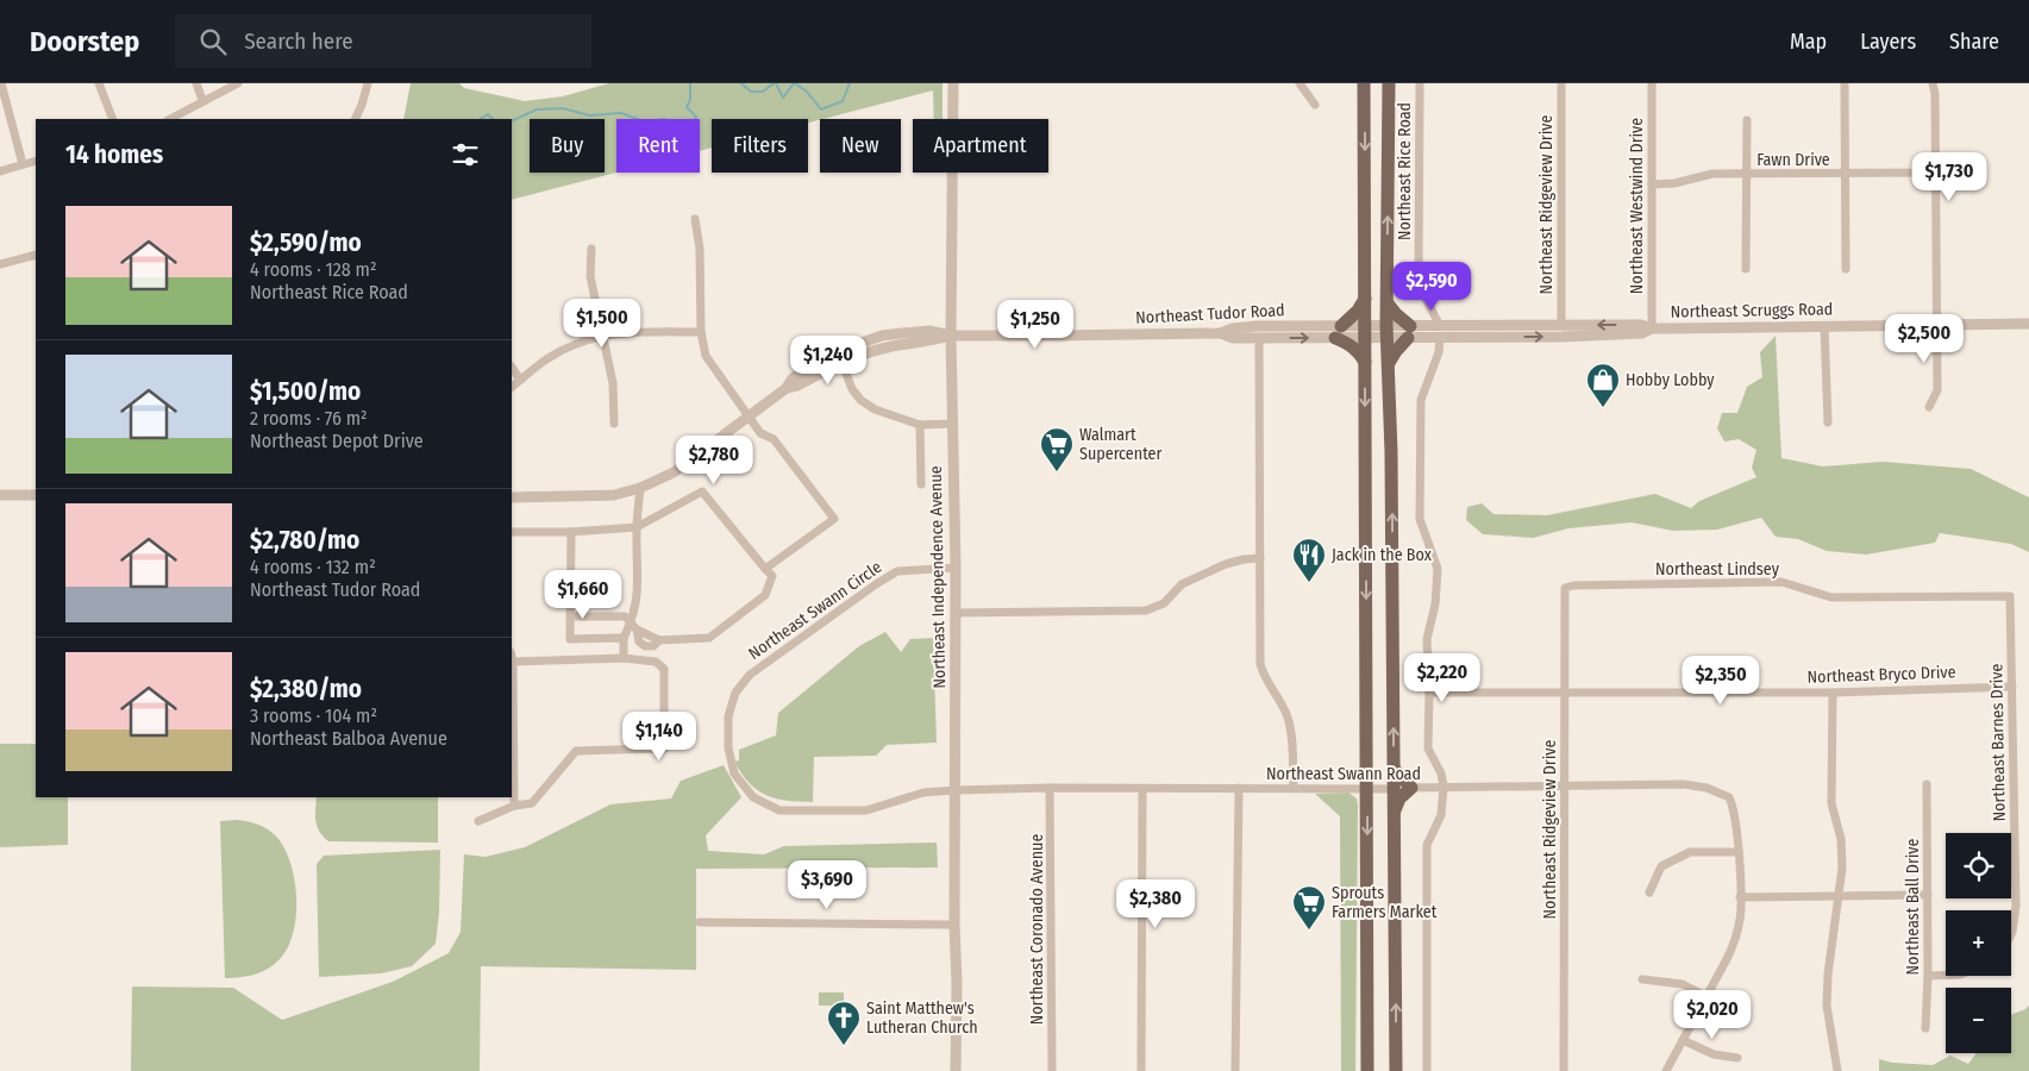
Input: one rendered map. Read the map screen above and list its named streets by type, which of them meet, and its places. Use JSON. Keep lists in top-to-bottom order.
{
  "streets": {
    "street": [
      "Fawn Drive",
      "Northeast Rice Road",
      "Northeast Ridgeview Drive",
      "Northeast Westwind Drive",
      "Northeast Scruggs Road",
      "Northeast Tudor Road",
      "Northeast Lindsey",
      "Northeast Independence Avenue",
      "Northeast Swann Circle",
      "Northeast Bryco Drive",
      "Northeast Barnes Drive",
      "Northeast Swann Road",
      "Northeast Ball Drive",
      "Northeast Coronado Avenue"
    ]
  },
  "crossings": [
    ["Fawn Drive", "Northeast Westwind Drive"],
    ["Northeast Rice Road", "Northeast Scruggs Road"],
    ["Northeast Ridgeview Drive", "Northeast Scruggs Road"],
    ["Northeast Ridgeview Drive", "Northeast Lindsey"],
    ["Northeast Ridgeview Drive", "Northeast Bryco Drive"],
    ["Northeast Ridgeview Drive", "Northeast Swann Road"],
    ["Northeast Westwind Drive", "Northeast Scruggs Road"],
    ["Northeast Scruggs Road", "Northeast Tudor Road"],
    ["Northeast Tudor Road", "Northeast Independence Avenue"],
    ["Northeast Lindsey", "Northeast Barnes Drive"],
    ["Northeast Independence Avenue", "Northeast Swann Circle"],
    ["Northeast Independence Avenue", "Northeast Swann Road"],
    ["Northeast Swann Circle", "Northeast Swann Road"],
    ["Northeast Bryco Drive", "Northeast Barnes Drive"],
    ["Northeast Swann Road", "Northeast Coronado Avenue"]
  ],
  "places": {
    "shop": ["Hobby Lobby"],
    "supermarket": ["Walmart Supercenter", "Sprouts Farmers Market"],
    "restaurant": ["Jack in the Box"],
    "church": ["Saint Matthew's Lutheran Church"]
  },
  "page": {
    "header": "Doorstep",
    "search": "Search here",
    "nav": ["Map", "Layers", "Share"],
    "chip": [
      "Buy",
      "Rent",
      "Filters",
      "New",
      "Apartment"
    ],
    "heading": "14 homes",
    "price": [
      "$1,730",
      "$2,590",
      "$1,500",
      "$1,250",
      "$2,500",
      "$1,240",
      "$2,780",
      "$1,660",
      "$2,220",
      "$2,350",
      "$1,140",
      "$3,690",
      "$2,380",
      "$2,020"
    ],
    "list": [
      {
        "name": "$2,590/mo",
        "note": "4 rooms · 128 m² · Northeast Rice Road"
      },
      {
        "name": "$1,500/mo",
        "note": "2 rooms · 76 m² · Northeast Depot Drive"
      },
      {
        "name": "$2,780/mo",
        "note": "4 rooms · 132 m² · Northeast Tudor Road"
      },
      {
        "name": "$2,380/mo",
        "note": "3 rooms · 104 m² · Northeast Balboa Avenue"
      }
    ],
    "map_buttons": ["+", "−"]
  }
}
